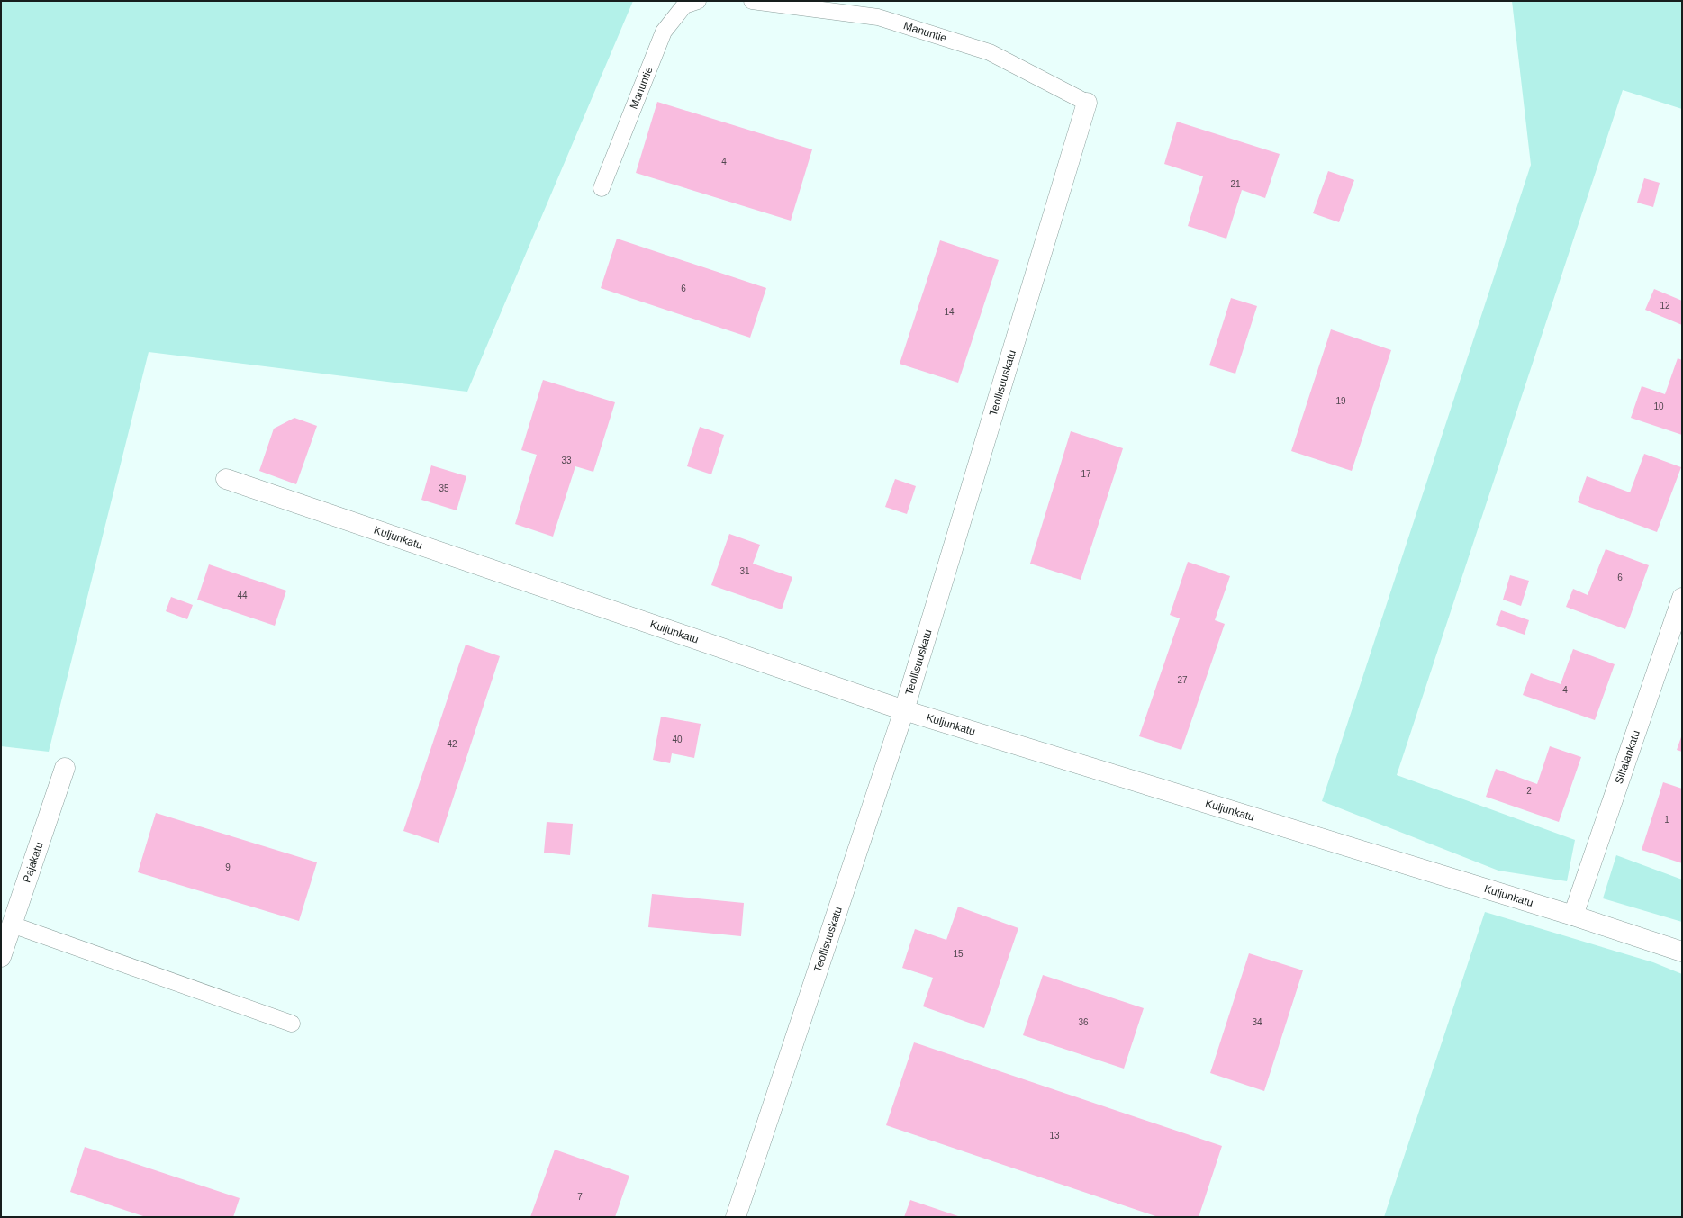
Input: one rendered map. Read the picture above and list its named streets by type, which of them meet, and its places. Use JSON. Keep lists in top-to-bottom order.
{
  "streets": {
    "street": [
      "Teollisuuskatu",
      "Kuljunkatu",
      "Siltalankatu",
      "Pajakatu"
    ],
    "lane": ["Manuntie"]
  },
  "crossings": [
    ["Manuntie", "Teollisuuskatu"],
    ["Teollisuuskatu", "Kuljunkatu"],
    ["Kuljunkatu", "Siltalankatu"]
  ],
  "house_numbers": [
    "4",
    "21",
    "6",
    "12",
    "14",
    "19",
    "10",
    "33",
    "17",
    "35",
    "31",
    "6",
    "44",
    "27",
    "4",
    "40",
    "42",
    "2",
    "1",
    "9",
    "15",
    "36",
    "34",
    "13",
    "7"
  ]
}
